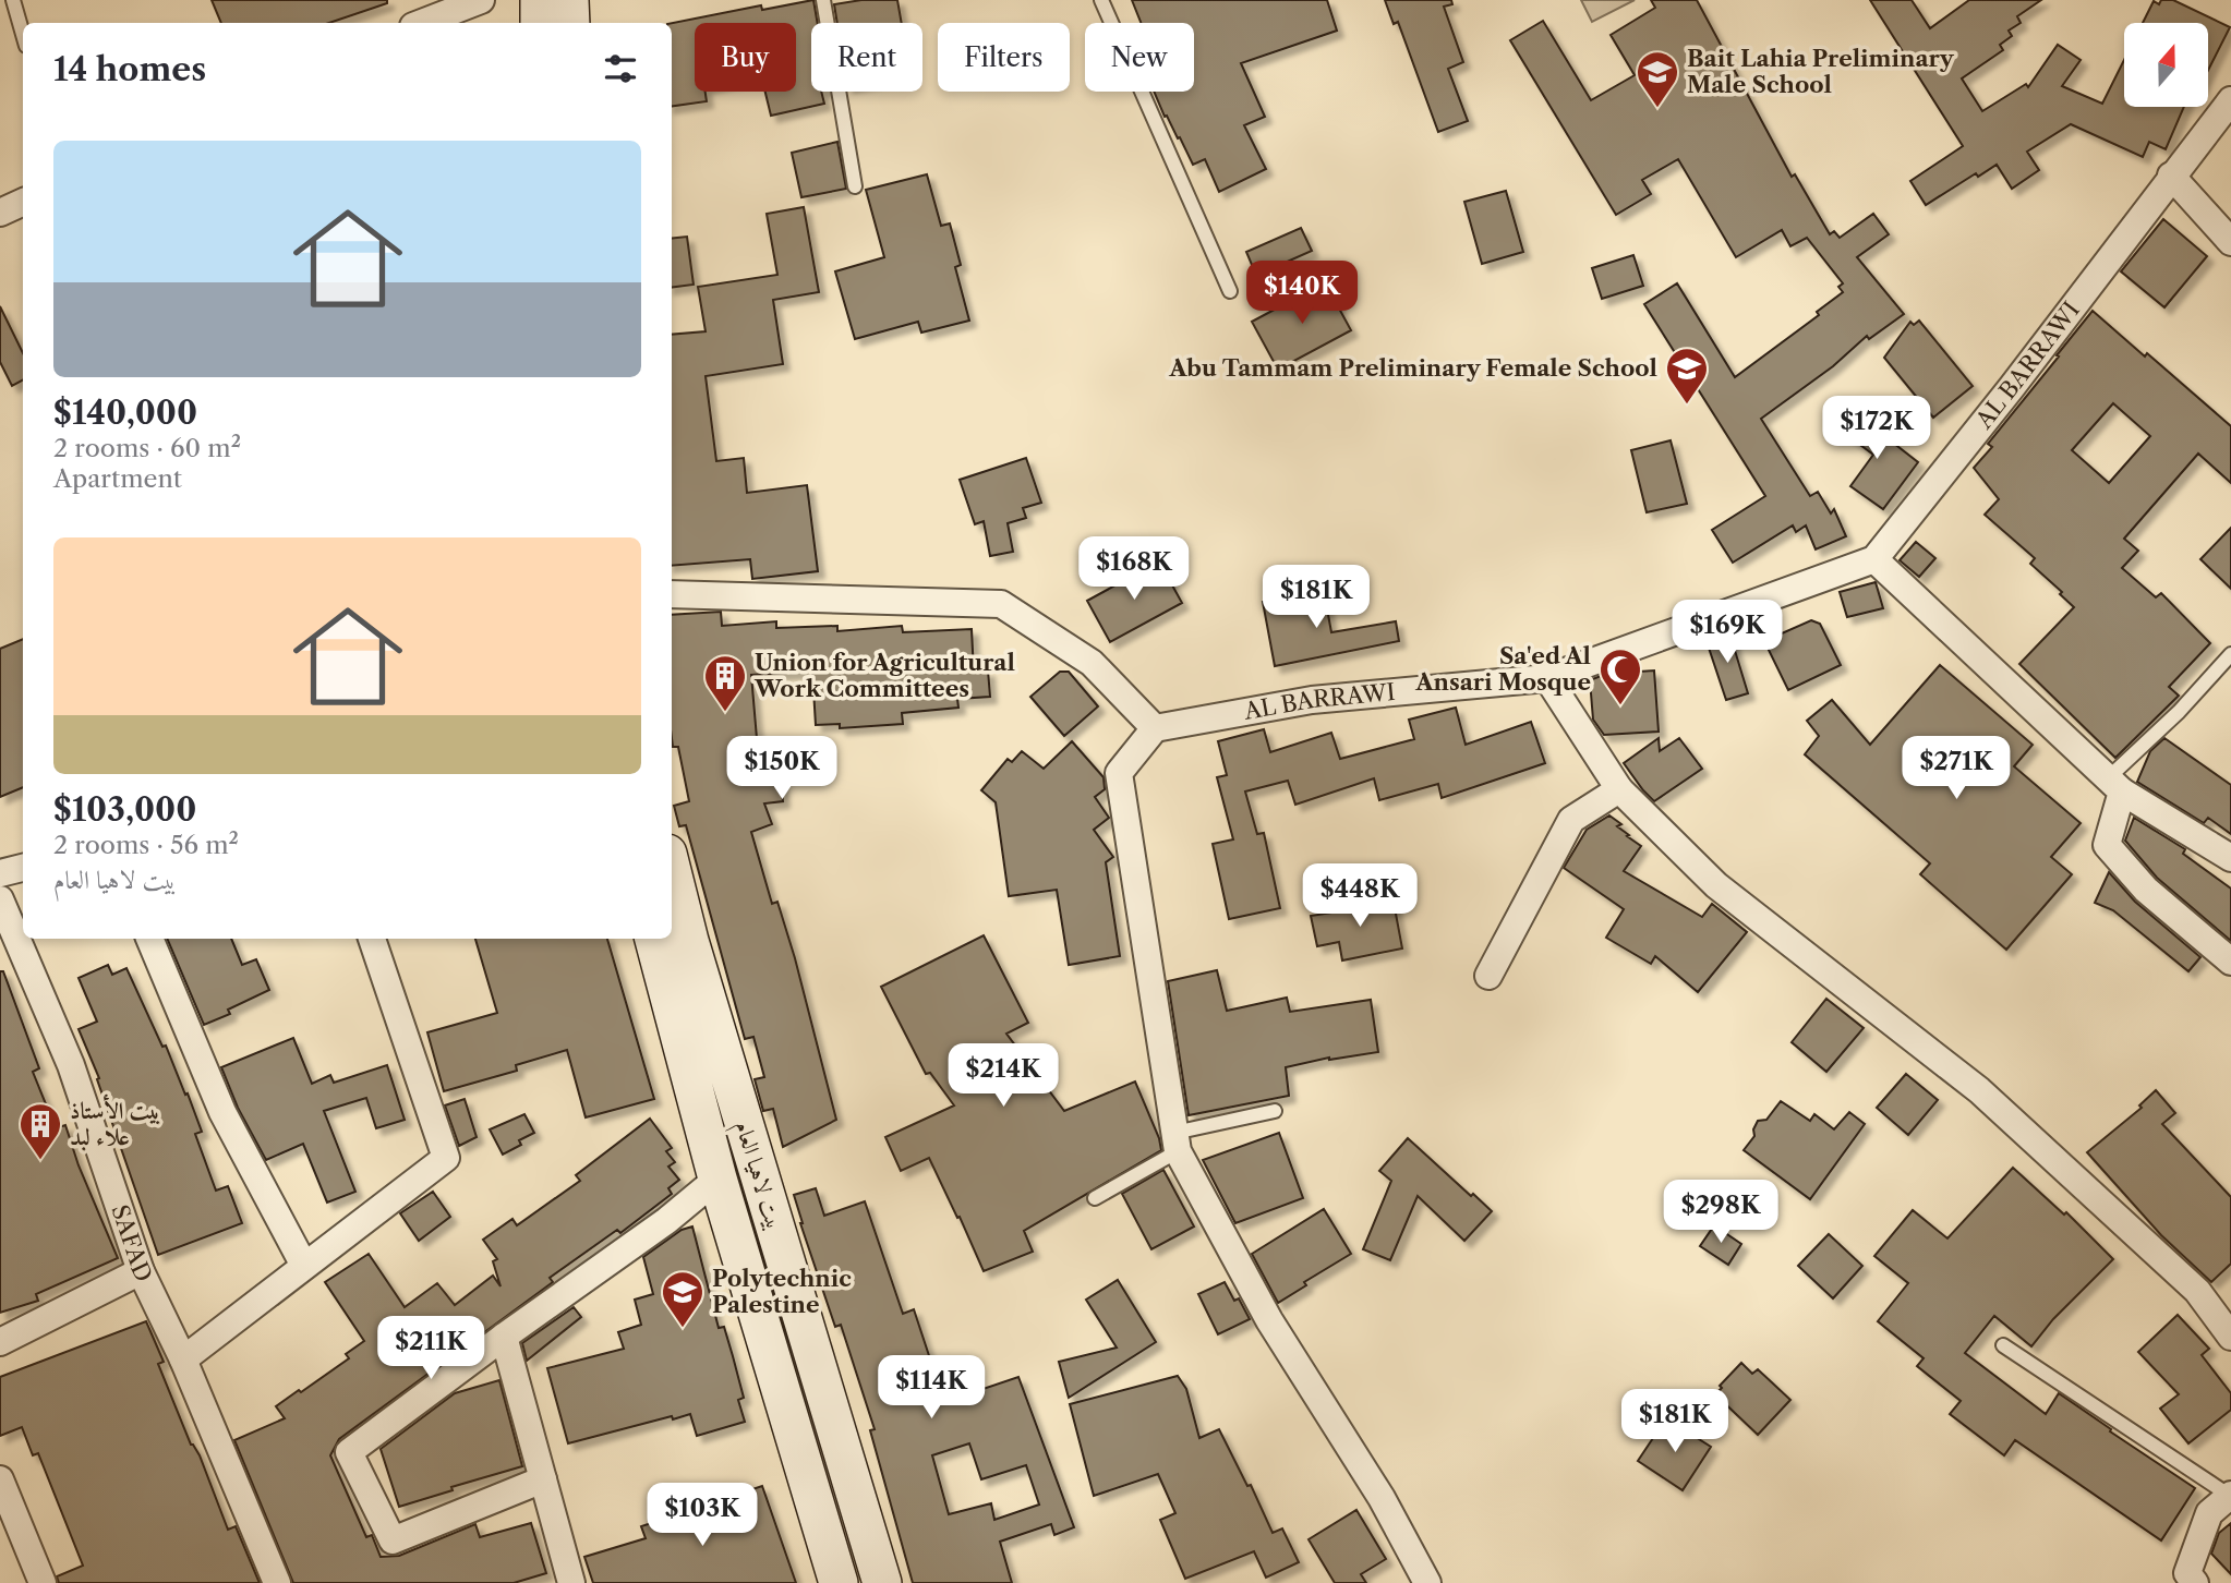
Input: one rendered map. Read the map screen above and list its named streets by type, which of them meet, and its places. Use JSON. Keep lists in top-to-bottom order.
{
  "streets": {
    "main road": ["بيت لاهيا العام"],
    "street": ["AL BARRAWI", "SAFAD"]
  },
  "places": {
    "school or university": ["Bait Lahia Preliminary Male School", "Abu Tammam Preliminary Female School", "Polytechnic Palestine"],
    "mosque": ["Sa'ed Al Ansari Mosque"],
    "building": ["Union for Agricultural Work Committees", "بيت الأستاذ علاء لبد"]
  },
  "north": "top",
  "page": {
    "chip": [
      "Buy",
      "Rent",
      "Filters",
      "New"
    ],
    "heading": "14 homes",
    "list": [
      {
        "name": "$140,000",
        "note": "2 rooms · 60 m² · Apartment"
      },
      {
        "name": "$103,000",
        "note": "2 rooms · 56 m² · بيت لاهيا العام"
      }
    ],
    "price": [
      "$140K",
      "$172K",
      "$168K",
      "$181K",
      "$169K",
      "$150K",
      "$271K",
      "$448K",
      "$214K",
      "$298K",
      "$211K",
      "$114K",
      "$181K",
      "$103K"
    ]
  }
}
